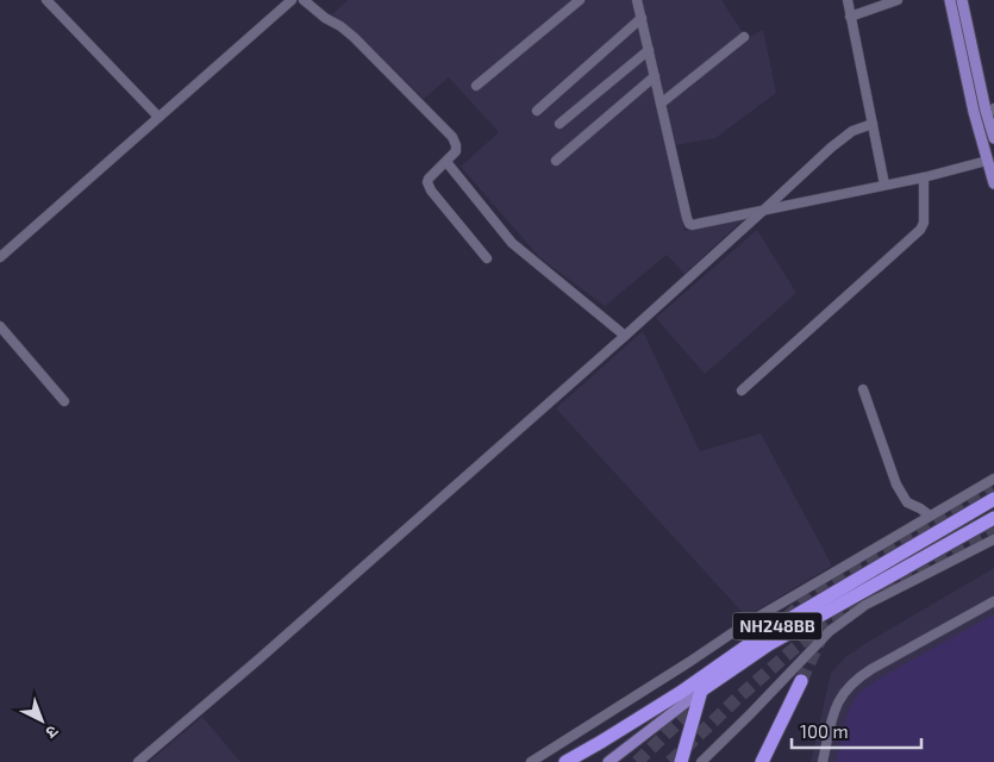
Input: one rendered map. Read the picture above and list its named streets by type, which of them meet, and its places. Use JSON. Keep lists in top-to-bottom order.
{
  "streets": {
    "highway": ["NH248BB"]
  },
  "scale_bar": "100 m",
  "north": "bottom right"
}
